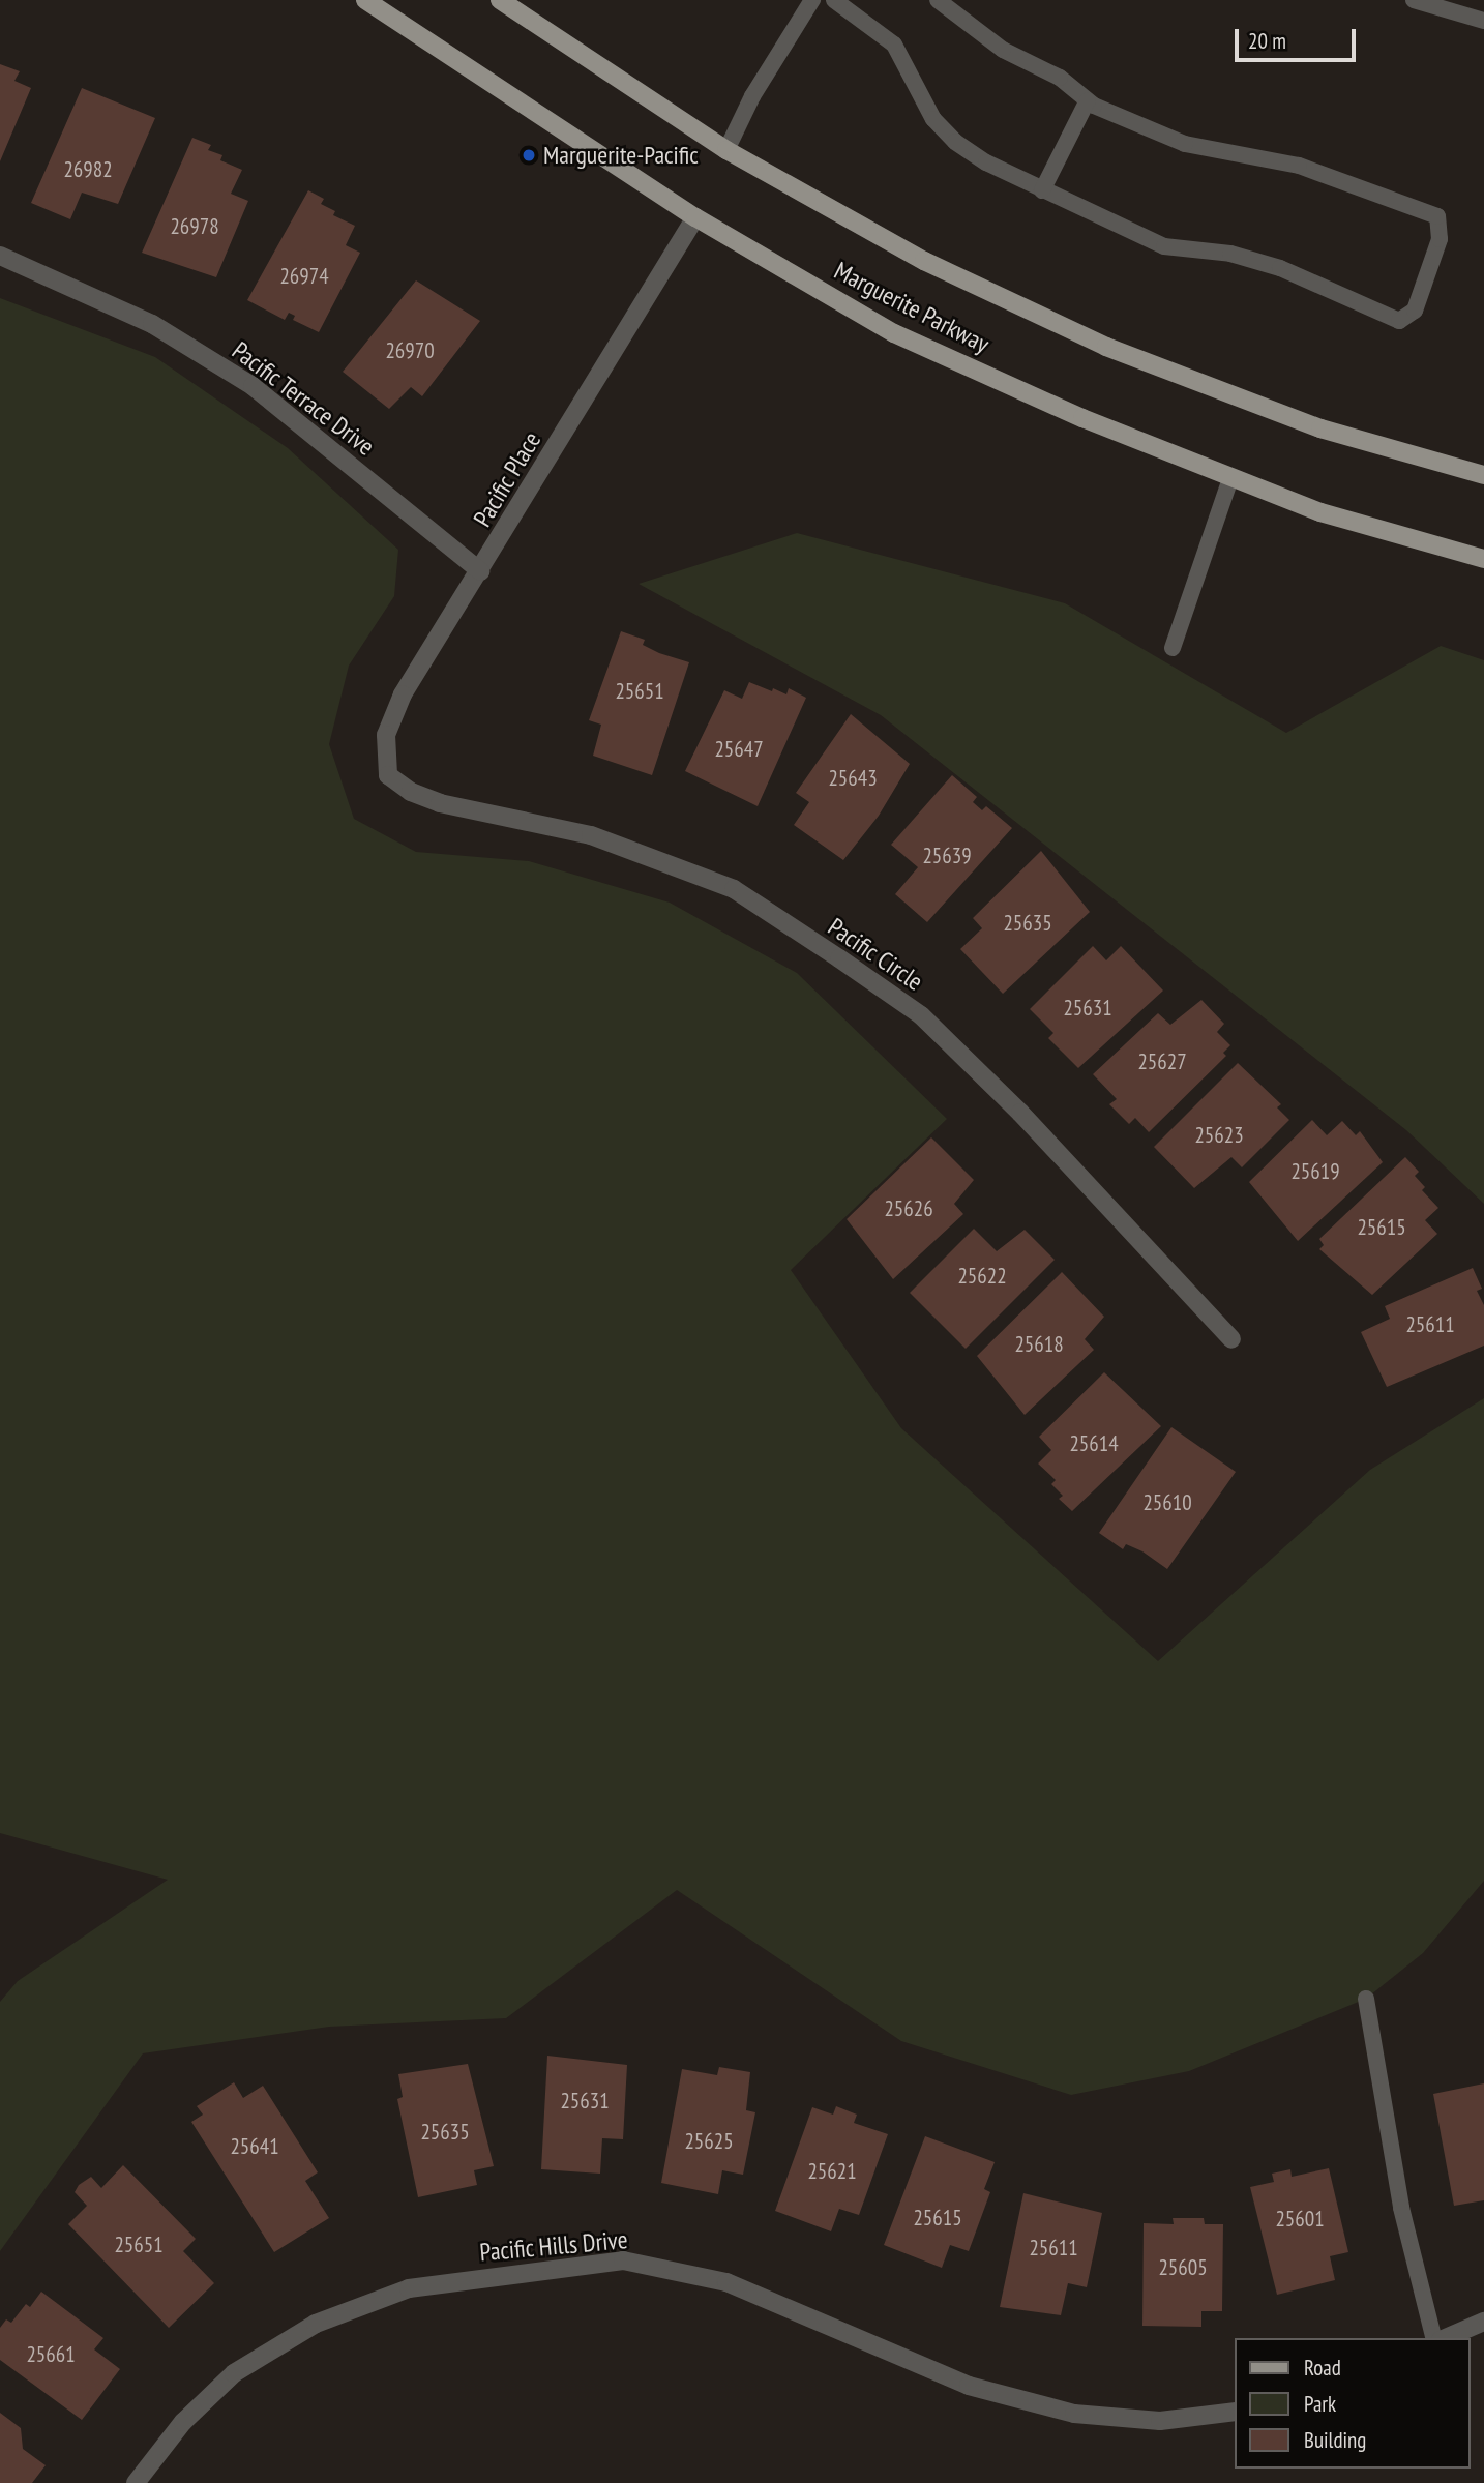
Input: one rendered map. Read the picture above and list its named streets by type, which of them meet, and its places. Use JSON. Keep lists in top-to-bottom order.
{
  "streets": {
    "main road": ["Marguerite Parkway"],
    "street": [
      "Pacific Terrace Drive",
      "Pacific Place",
      "Pacific Circle",
      "Pacific Hills Drive"
    ]
  },
  "crossings": [
    ["Marguerite Parkway", "Pacific Place"],
    ["Pacific Terrace Drive", "Pacific Place"],
    ["Pacific Place", "Pacific Circle"]
  ],
  "places": ["Marguerite-Pacific"],
  "house_numbers": [
    "26982",
    "26978",
    "26974",
    "26970",
    "25651",
    "25647",
    "25643",
    "25639",
    "25635",
    "25631",
    "25627",
    "25623",
    "25619",
    "25626",
    "25615",
    "25622",
    "25611",
    "25618",
    "25614",
    "25610",
    "25631",
    "25635",
    "25625",
    "25641",
    "25621",
    "25615",
    "25601",
    "25651",
    "25611",
    "25605",
    "25661"
  ],
  "legend": ["Road", "Park", "Building"],
  "scale_bar": "20 m"
}
